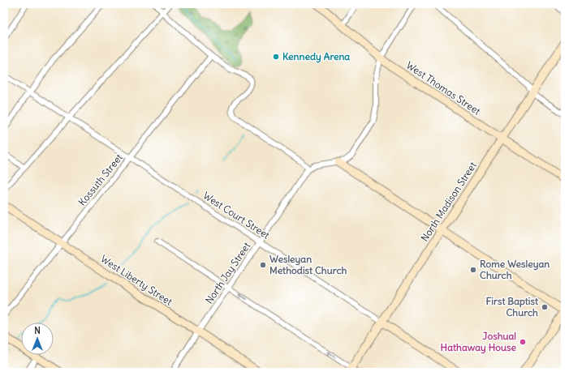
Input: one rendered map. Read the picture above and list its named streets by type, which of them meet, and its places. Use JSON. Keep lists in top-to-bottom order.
{
  "streets": {
    "street": [
      "West Thomas Street",
      "Kossuth Street",
      "North Madison Street",
      "West Court Street",
      "North Jay Street",
      "West Liberty Street"
    ]
  },
  "crossings": [
    ["West Thomas Street", "North Madison Street"],
    ["Kossuth Street", "West Court Street"],
    ["Kossuth Street", "West Liberty Street"],
    ["North Madison Street", "West Court Street"],
    ["West Court Street", "North Jay Street"],
    ["North Jay Street", "West Liberty Street"]
  ],
  "places": [
    "Kennedy Arena",
    "Wesleyan Methodist Church",
    "Rome Wesleyan Church",
    "First Baptist Church",
    "Joshual Hathaway House"
  ],
  "north": "top"
}
